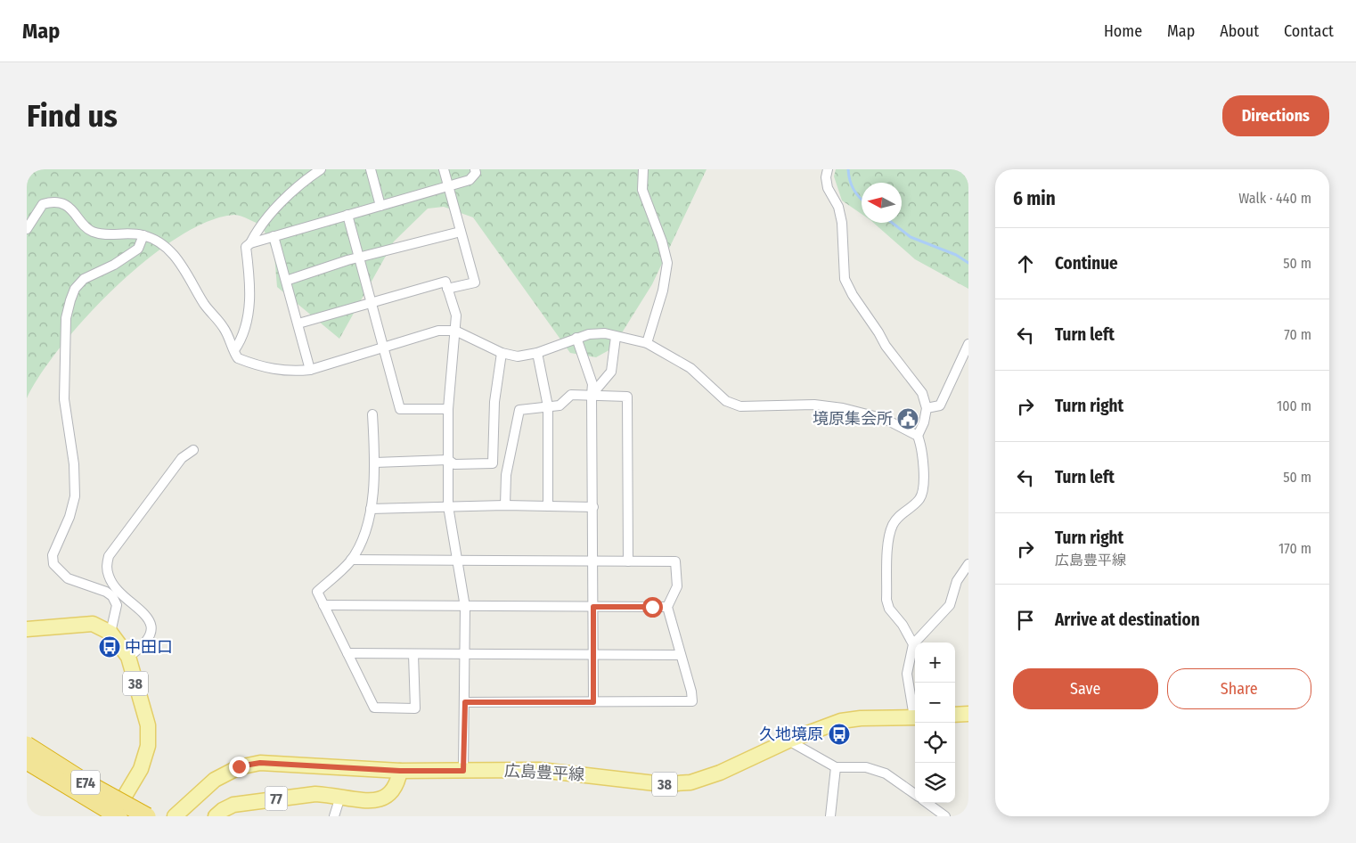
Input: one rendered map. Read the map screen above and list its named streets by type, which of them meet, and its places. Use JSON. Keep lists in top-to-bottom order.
{
  "streets": {
    "highway": ["E74"],
    "main road": ["38", "広島豊平線", "77"]
  },
  "crossings": [
    ["広島豊平線", "77"]
  ],
  "places": {
    "public building": ["境原集会所"],
    "bus stop": ["中田口", "久地境原"]
  },
  "north": "left",
  "page": {
    "header": "Map",
    "nav": [
      "Home",
      "Map",
      "About",
      "Contact"
    ],
    "buttons": [
      "Directions",
      ["Save", "Share"]
    ],
    "title": "Find us",
    "heading": ["6 min", "Walk · 440 m"],
    "list": [
      ["Continue", "50 m"],
      ["Turn left", "70 m"],
      ["Turn right", "100 m"],
      ["Turn left", "50 m"],
      ["Turn right", "広島豊平線", "170 m"],
      "Arrive at destination"
    ],
    "map_buttons": ["+", "−"]
  }
}
